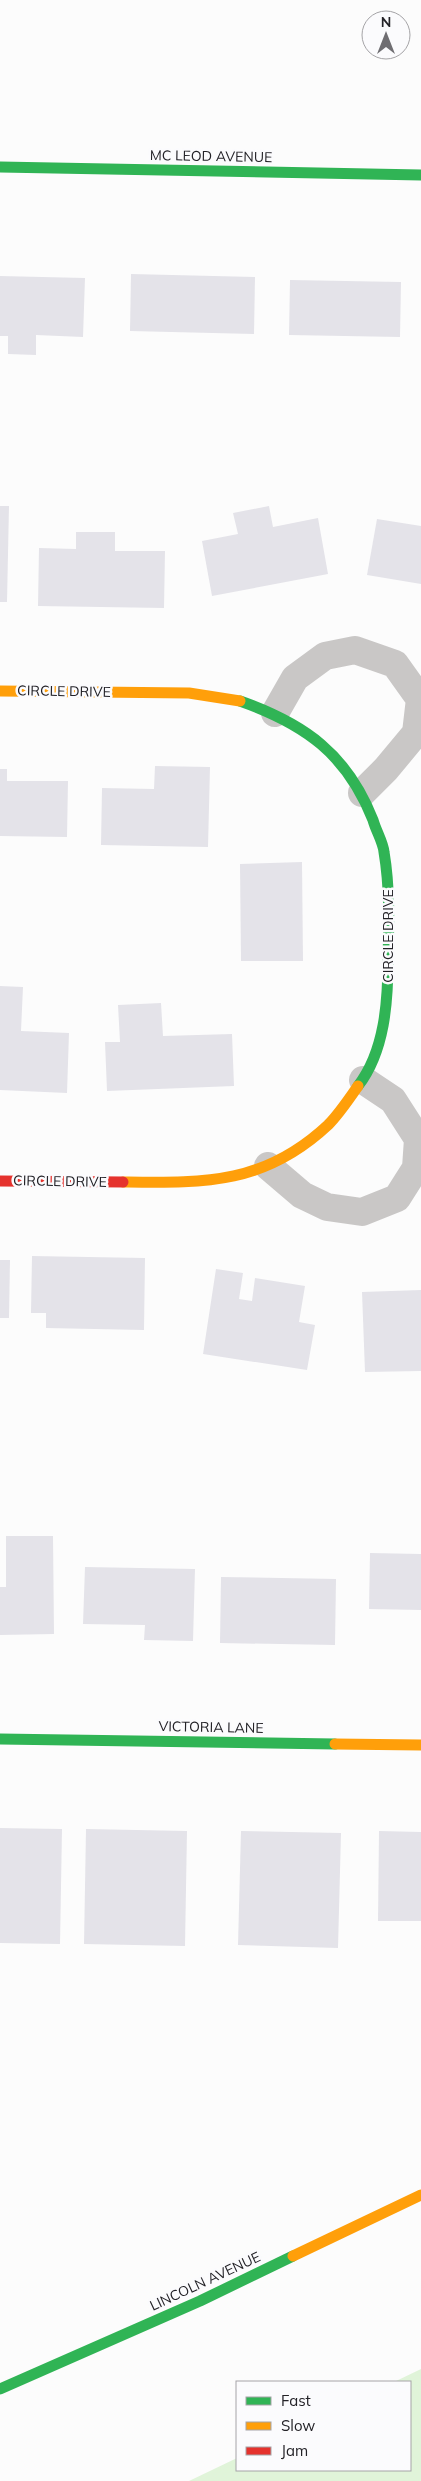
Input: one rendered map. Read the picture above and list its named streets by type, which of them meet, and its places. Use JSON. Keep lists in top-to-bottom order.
{
  "streets": {
    "street": [
      "MC LEOD AVENUE",
      "CIRCLE DRIVE",
      "VICTORIA LANE",
      "LINCOLN AVENUE"
    ]
  },
  "legend": ["Fast", "Slow", "Jam"],
  "north": "top"
}
